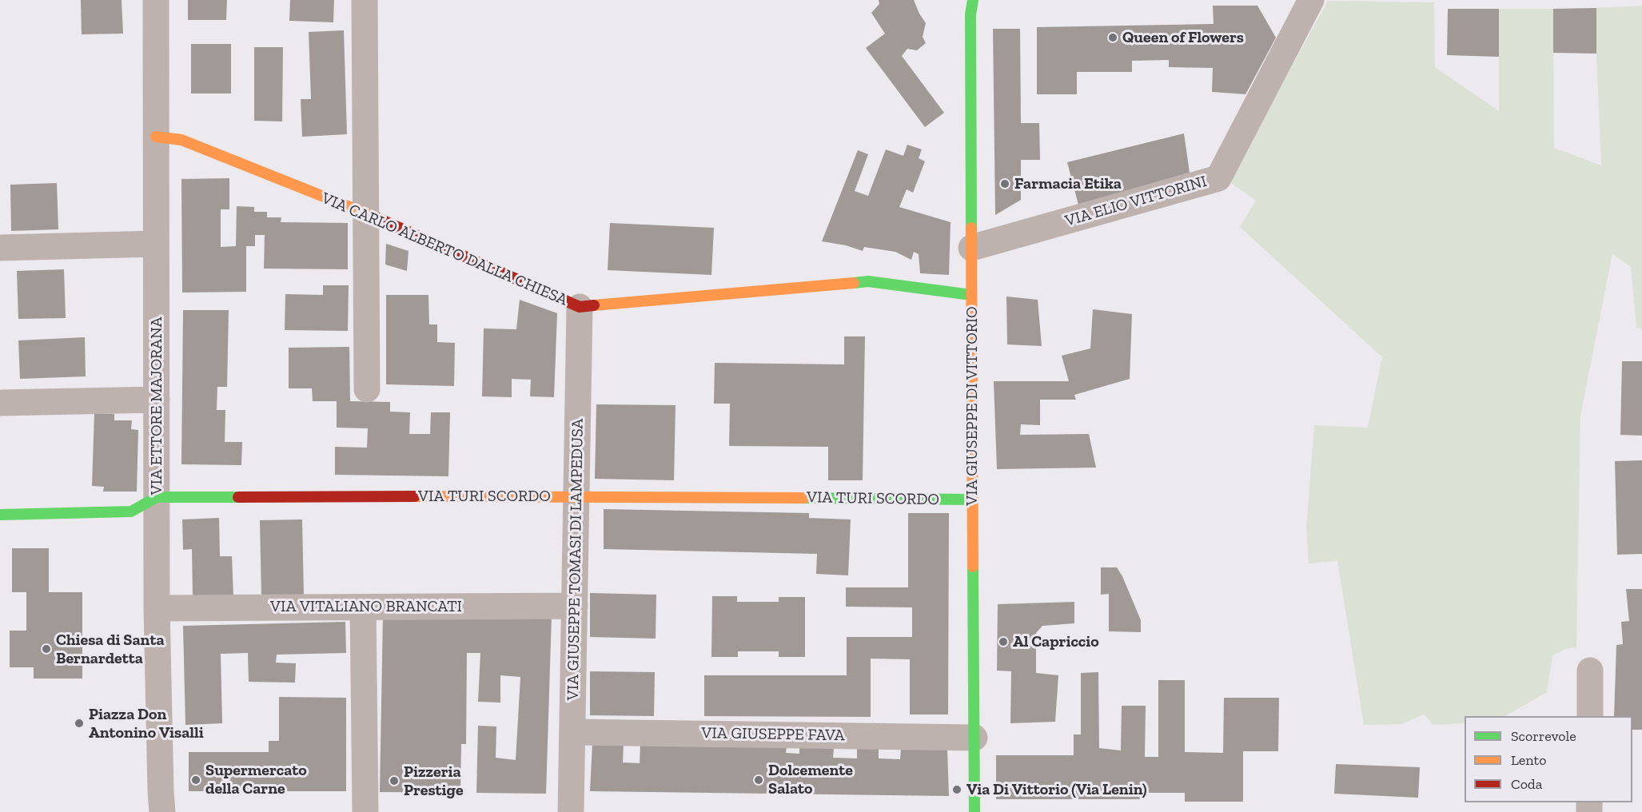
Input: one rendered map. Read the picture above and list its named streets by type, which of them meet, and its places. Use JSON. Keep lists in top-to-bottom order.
{
  "streets": {
    "street": [
      "VIA ELIO VITTORINI",
      "VIA CARLO ALBERTO DALLA CHIESA",
      "VIA ETTORE MAJORANA",
      "VIA GIUSEPPE DI VITTORIO",
      "VIA TURI SCORDO",
      "VIA GIUSEPPE TOMASI DI LAMPEDUSA",
      "VIA VITALIANO BRANCATI",
      "VIA GIUSEPPE FAVA"
    ]
  },
  "crossings": [
    ["VIA ELIO VITTORINI", "VIA GIUSEPPE DI VITTORIO"],
    ["VIA CARLO ALBERTO DALLA CHIESA", "VIA ETTORE MAJORANA"],
    ["VIA CARLO ALBERTO DALLA CHIESA", "VIA GIUSEPPE DI VITTORIO"],
    ["VIA CARLO ALBERTO DALLA CHIESA", "VIA GIUSEPPE TOMASI DI LAMPEDUSA"],
    ["VIA ETTORE MAJORANA", "VIA TURI SCORDO"],
    ["VIA ETTORE MAJORANA", "VIA VITALIANO BRANCATI"],
    ["VIA GIUSEPPE DI VITTORIO", "VIA TURI SCORDO"],
    ["VIA GIUSEPPE DI VITTORIO", "VIA GIUSEPPE FAVA"],
    ["VIA TURI SCORDO", "VIA GIUSEPPE TOMASI DI LAMPEDUSA"],
    ["VIA GIUSEPPE TOMASI DI LAMPEDUSA", "VIA VITALIANO BRANCATI"],
    ["VIA GIUSEPPE TOMASI DI LAMPEDUSA", "VIA GIUSEPPE FAVA"]
  ],
  "places": [
    "Queen of Flowers",
    "Farmacia Etika",
    "Al Capriccio",
    "Chiesa di Santa Bernardetta",
    "Piazza Don Antonino Visalli",
    "Supermercato della Carne",
    "Dolcemente Salato",
    "Pizzeria Prestige",
    "Via Di Vittorio (Via Lenin)"
  ],
  "legend": ["Scorrevole", "Lento", "Coda"]
}
